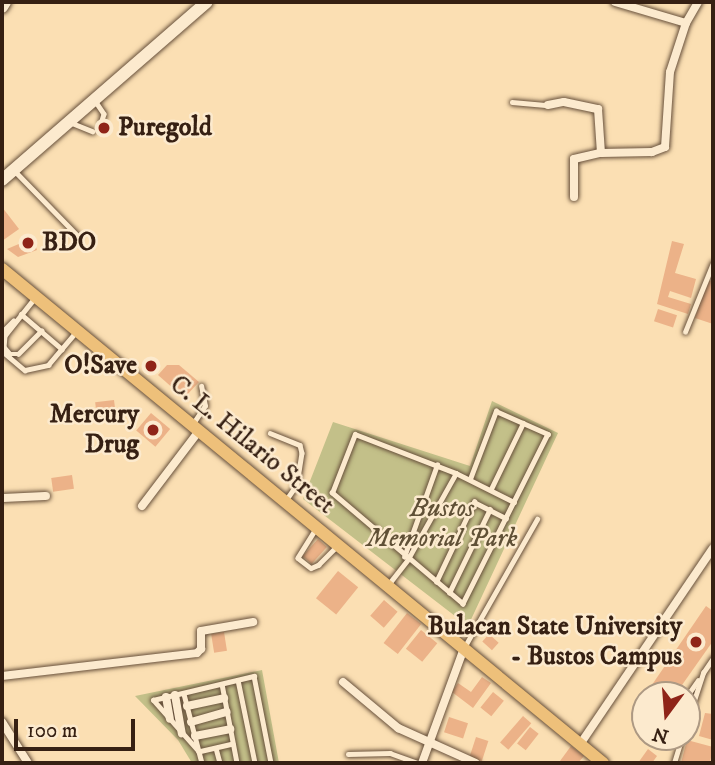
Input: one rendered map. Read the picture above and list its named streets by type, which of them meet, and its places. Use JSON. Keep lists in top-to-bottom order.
{
  "streets": {
    "main road": ["C. L. Hilario Street"]
  },
  "parks": ["Bustos Memorial Park"],
  "places": [
    "Puregold",
    "BDO",
    "O!Save",
    "Mercury Drug",
    "Bulacan State University - Bustos Campus"
  ],
  "scale_bar": "100 m",
  "north": "bottom"
}
